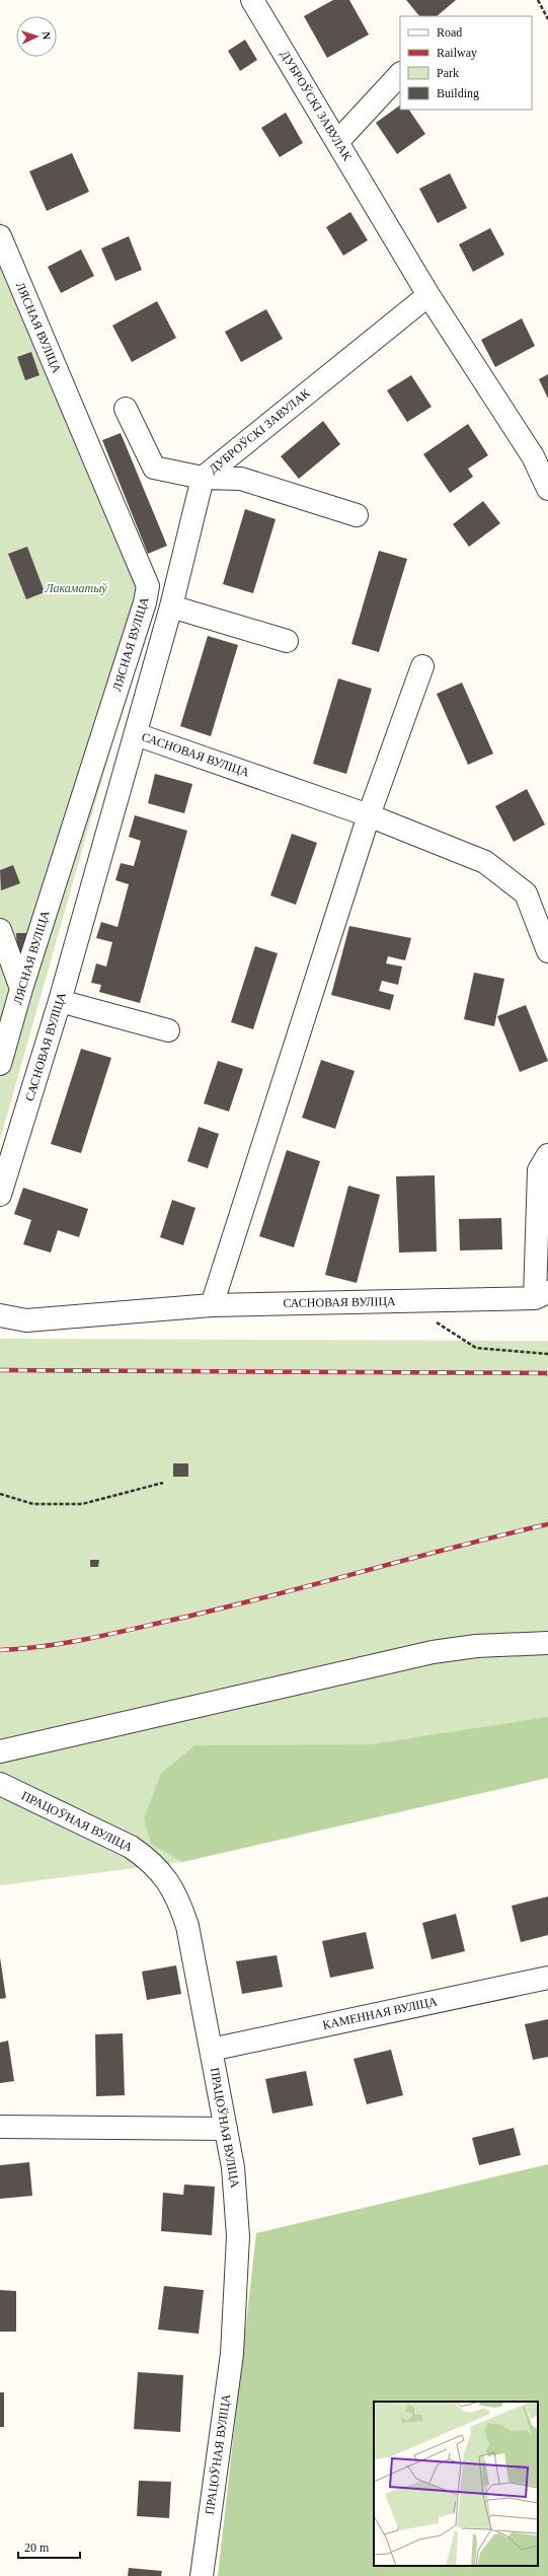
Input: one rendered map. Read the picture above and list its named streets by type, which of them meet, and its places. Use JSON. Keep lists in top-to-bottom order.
{
  "streets": {
    "street": [
      "ДУБРОЎСКІ ЗАВУЛАК",
      "ЛЯСНАЯ ВУЛІЦА",
      "САСНОВАЯ ВУЛІЦА",
      "ПРАЦОЎНАЯ ВУЛІЦА",
      "КАМЕННАЯ ВУЛІЦА"
    ]
  },
  "crossings": [
    ["ДУБРОЎСКІ ЗАВУЛАК", "САСНОВАЯ ВУЛІЦА"],
    ["ПРАЦОЎНАЯ ВУЛІЦА", "КАМЕННАЯ ВУЛІЦА"]
  ],
  "parks": ["Лакаматыў"],
  "legend": [
    "Road",
    "Railway",
    "Park",
    "Building"
  ],
  "scale_bar": "20 m",
  "north": "right"
}
